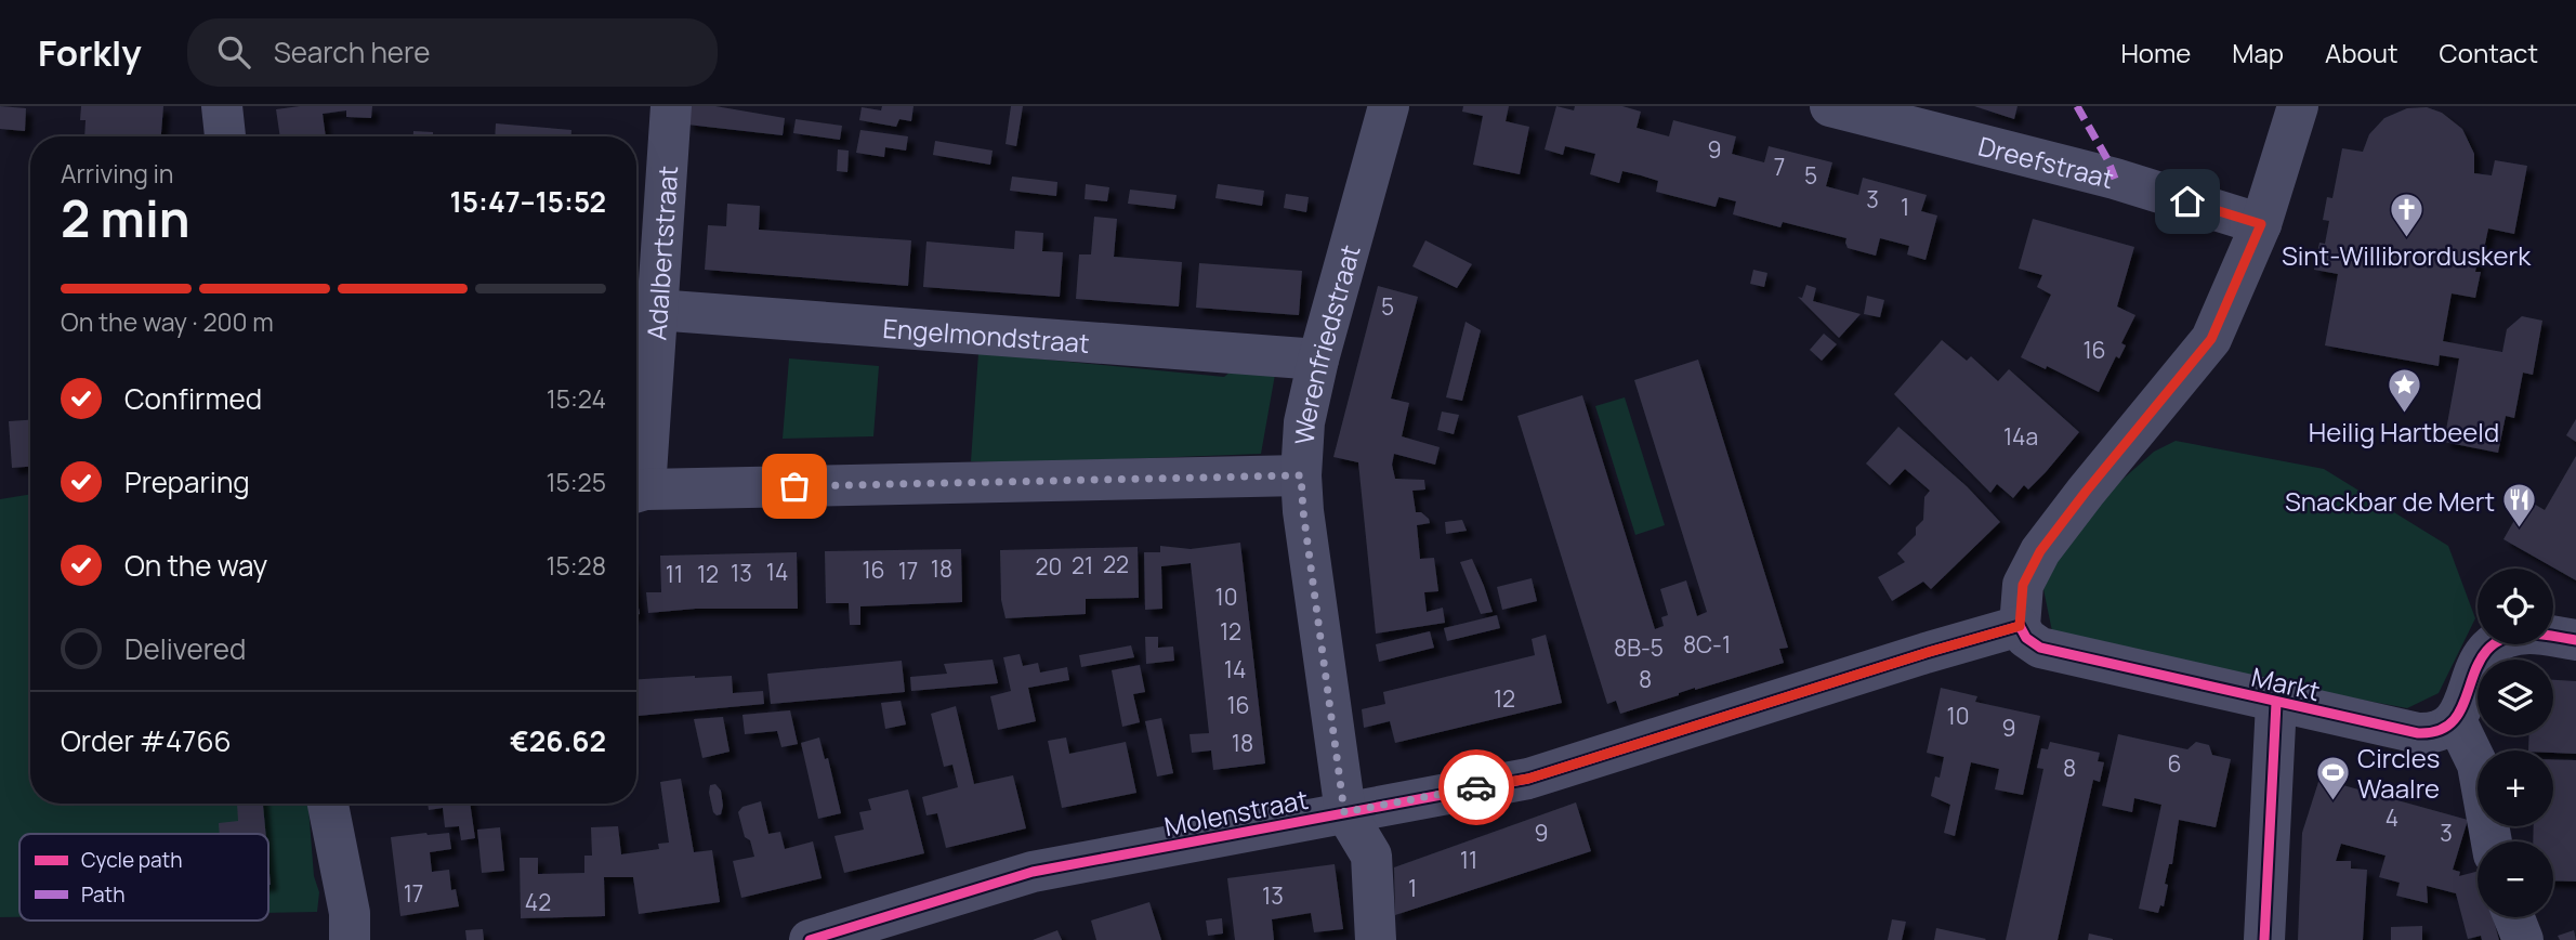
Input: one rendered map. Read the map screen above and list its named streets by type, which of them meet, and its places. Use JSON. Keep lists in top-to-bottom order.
{
  "streets": {
    "street": [
      "Dreefstraat",
      "Adalbertstraat",
      "Engelmondstraat",
      "Werenfriedstraat",
      "Markt",
      "Molenstraat"
    ]
  },
  "crossings": [
    ["Adalbertstraat", "Engelmondstraat"],
    ["Engelmondstraat", "Werenfriedstraat"],
    ["Werenfriedstraat", "Molenstraat"],
    ["Markt", "Molenstraat"]
  ],
  "places": {
    "church": ["Sint-Willibrorduskerk"],
    "place": ["Heilig Hartbeeld"],
    "restaurant": ["Snackbar de Mert"],
    "sports": ["Circles Waalre"]
  },
  "house_numbers": [
    "9",
    "7",
    "5",
    "3",
    "1",
    "5",
    "16",
    "14a",
    "22",
    "21",
    "20",
    "18",
    "16",
    "17",
    "14",
    "13",
    "11",
    "12",
    "10",
    "12",
    "8C-1",
    "8B-5",
    "14",
    "8",
    "12",
    "16",
    "10",
    "9",
    "18",
    "6",
    "8",
    "4",
    "9",
    "3",
    "11",
    "1",
    "17",
    "13",
    "42"
  ],
  "legend": ["Cycle path", "Path"],
  "page": {
    "header": "Forkly",
    "search": "Search here",
    "nav": [
      "Home",
      "Map",
      "About",
      "Contact"
    ],
    "heading": ["2 min", "Arriving in", "15:47–15:52"],
    "panel": ["Order #4766", "€26.62"],
    "bar": "On the way · 200 m",
    "list": [
      ["Confirmed", "15:24"],
      ["Preparing", "15:25"],
      ["On the way", "15:28"],
      "Delivered"
    ],
    "map_buttons": ["+", "−"]
  }
}
